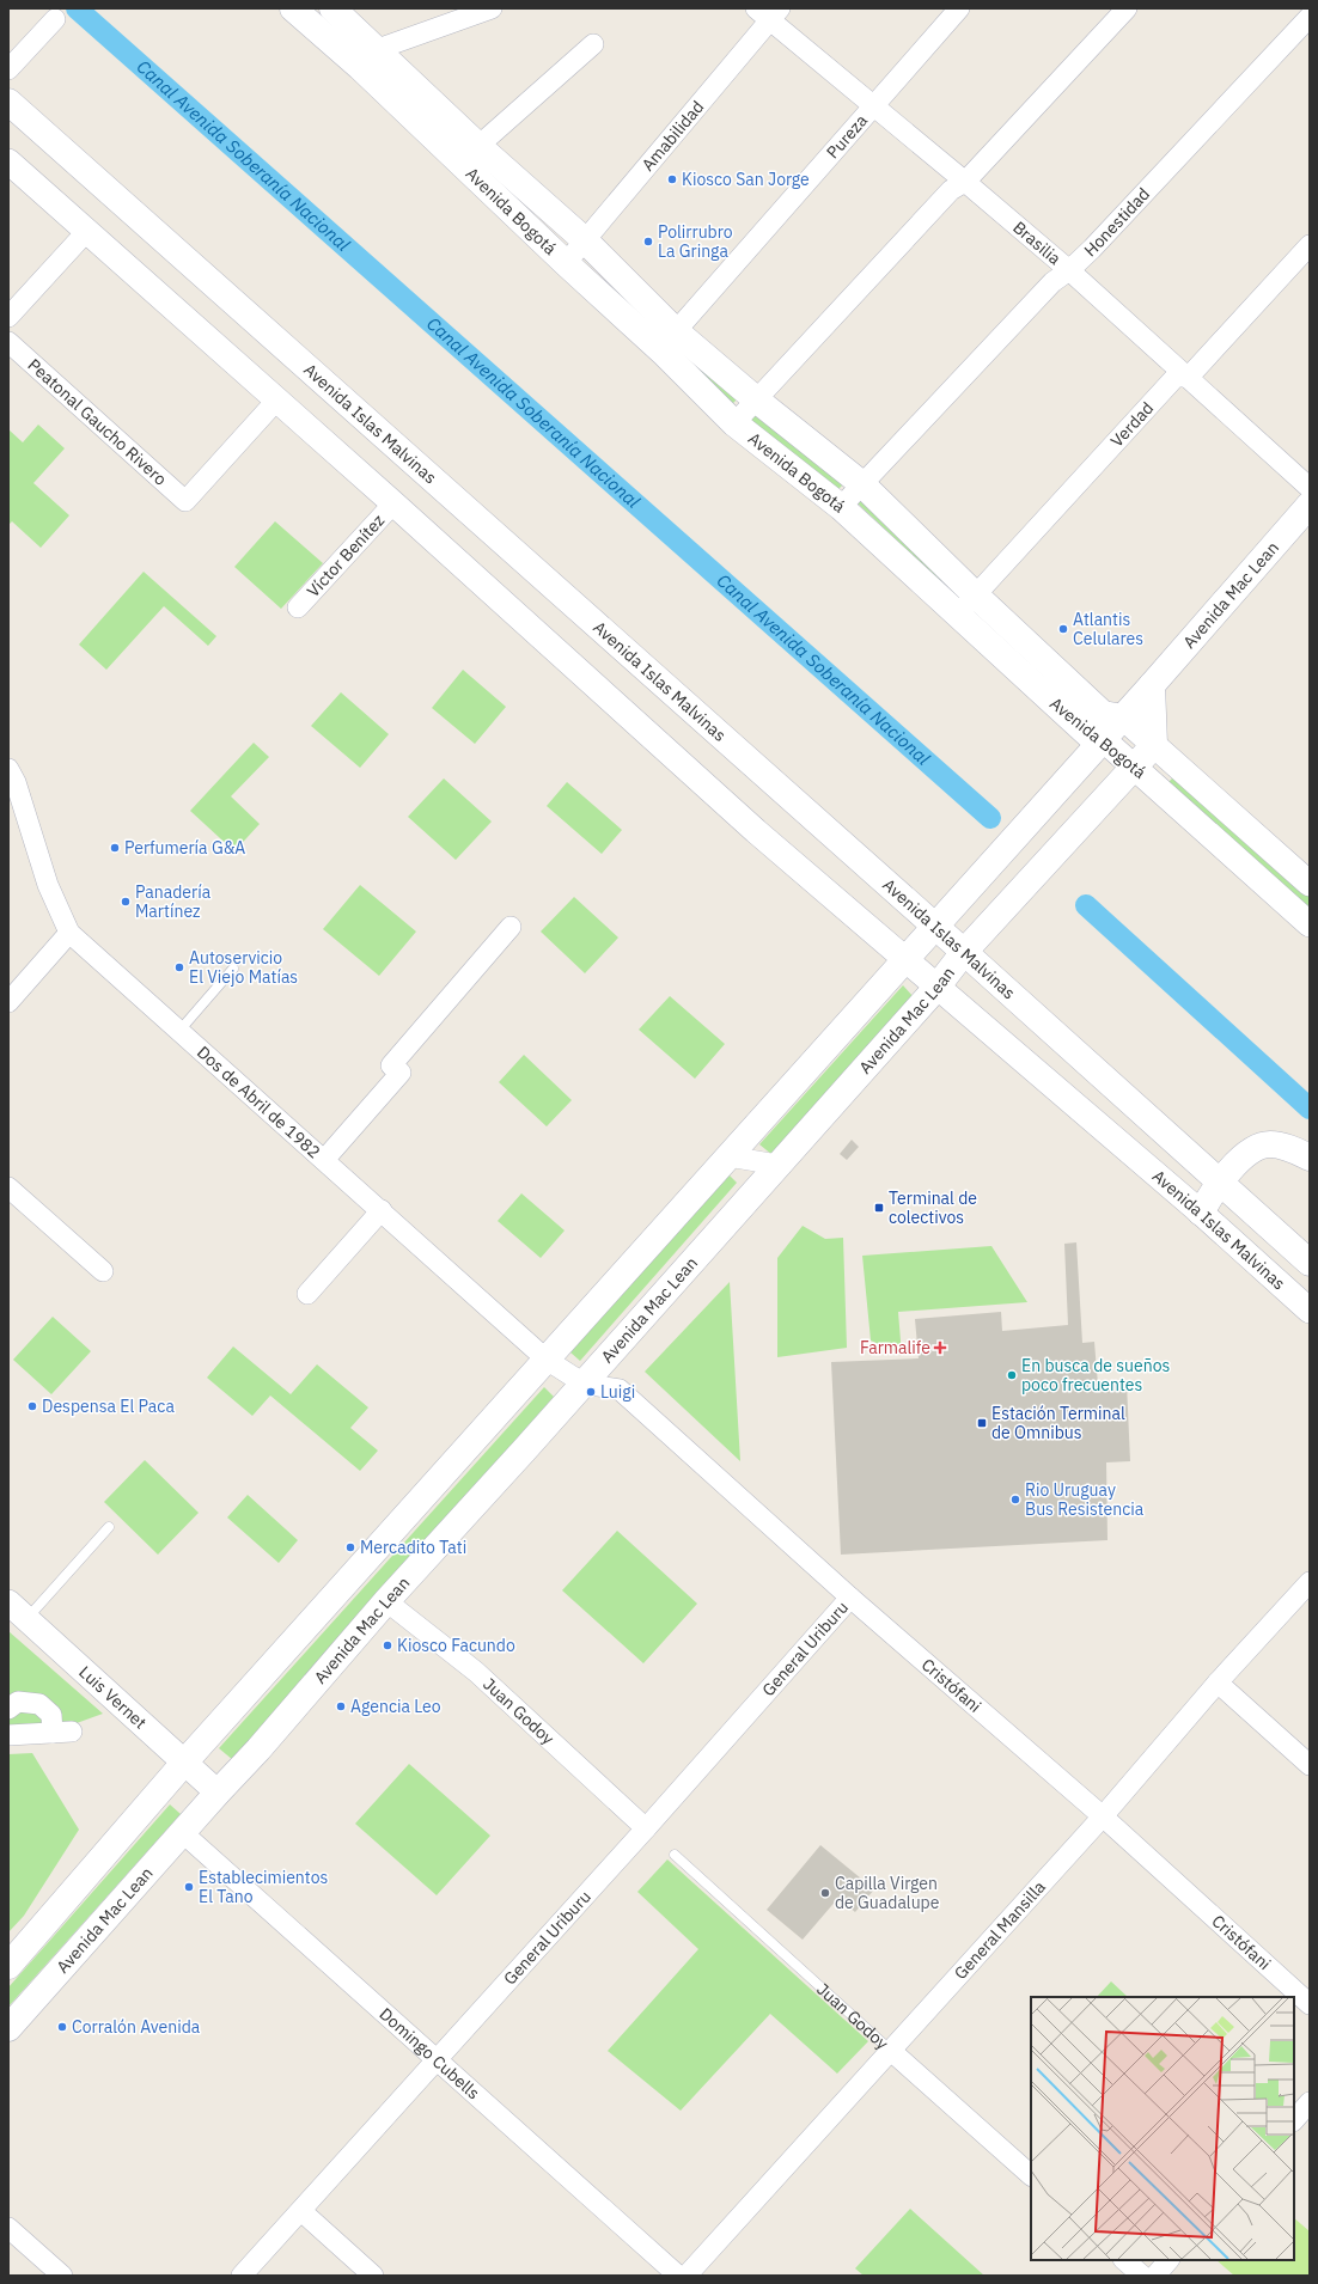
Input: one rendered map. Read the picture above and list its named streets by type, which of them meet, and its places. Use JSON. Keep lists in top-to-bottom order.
{
  "streets": {
    "main road": ["Avenida Bogotá", "Avenida Islas Malvinas", "Avenida Mac Lean"],
    "street": [
      "Amabilidad",
      "Pureza",
      "Honestidad",
      "Brasilia",
      "Peatonal Gaucho Rivero",
      "Verdad",
      "Víctor Benítez",
      "Dos de Abril de 1982",
      "General Uriburu",
      "Cristófani",
      "Luis Vernet",
      "Juan Godoy",
      "General Mansilla",
      "Domingo Cubells"
    ]
  },
  "crossings": [
    ["Amabilidad", "Avenida Bogotá"],
    ["Amabilidad", "Brasilia"],
    ["Pureza", "Avenida Bogotá"],
    ["Pureza", "Brasilia"],
    ["Avenida Bogotá", "Honestidad"],
    ["Avenida Bogotá", "Verdad"],
    ["Avenida Bogotá", "Avenida Mac Lean"],
    ["Honestidad", "Brasilia"],
    ["Brasilia", "Verdad"],
    ["Peatonal Gaucho Rivero", "Avenida Islas Malvinas"],
    ["Avenida Islas Malvinas", "Víctor Benítez"],
    ["Avenida Islas Malvinas", "Avenida Mac Lean"],
    ["Avenida Mac Lean", "Dos de Abril de 1982"],
    ["Avenida Mac Lean", "Cristófani"],
    ["Avenida Mac Lean", "Luis Vernet"],
    ["Avenida Mac Lean", "Juan Godoy"],
    ["Avenida Mac Lean", "Domingo Cubells"],
    ["Dos de Abril de 1982", "Cristófani"],
    ["General Uriburu", "Cristófani"],
    ["General Uriburu", "Juan Godoy"],
    ["General Uriburu", "Domingo Cubells"],
    ["Cristófani", "General Mansilla"],
    ["Juan Godoy", "General Mansilla"]
  ],
  "water": ["Canal Avenida Soberanía Nacional"],
  "places": {
    "other": [
      "Kiosco San Jorge",
      "Polirrubro La Gringa",
      "Atlantis Celulares",
      "Perfumería G&A",
      "Panadería Martínez",
      "Autoservicio El Viejo Matías",
      "En busca de sueños poco frecuentes",
      "Luigi",
      "Despensa El Paca",
      "Rio Uruguay Bus Resistencia",
      "Mercadito Tati",
      "Kiosco Facundo",
      "Agencia Leo",
      "Establecimientos El Tano",
      "Capilla Virgen de Guadalupe",
      "Corralón Avenida"
    ],
    "transit": ["Terminal de colectivos", "Estación Terminal de Omnibus"],
    "health": ["Farmalife"]
  }
}
